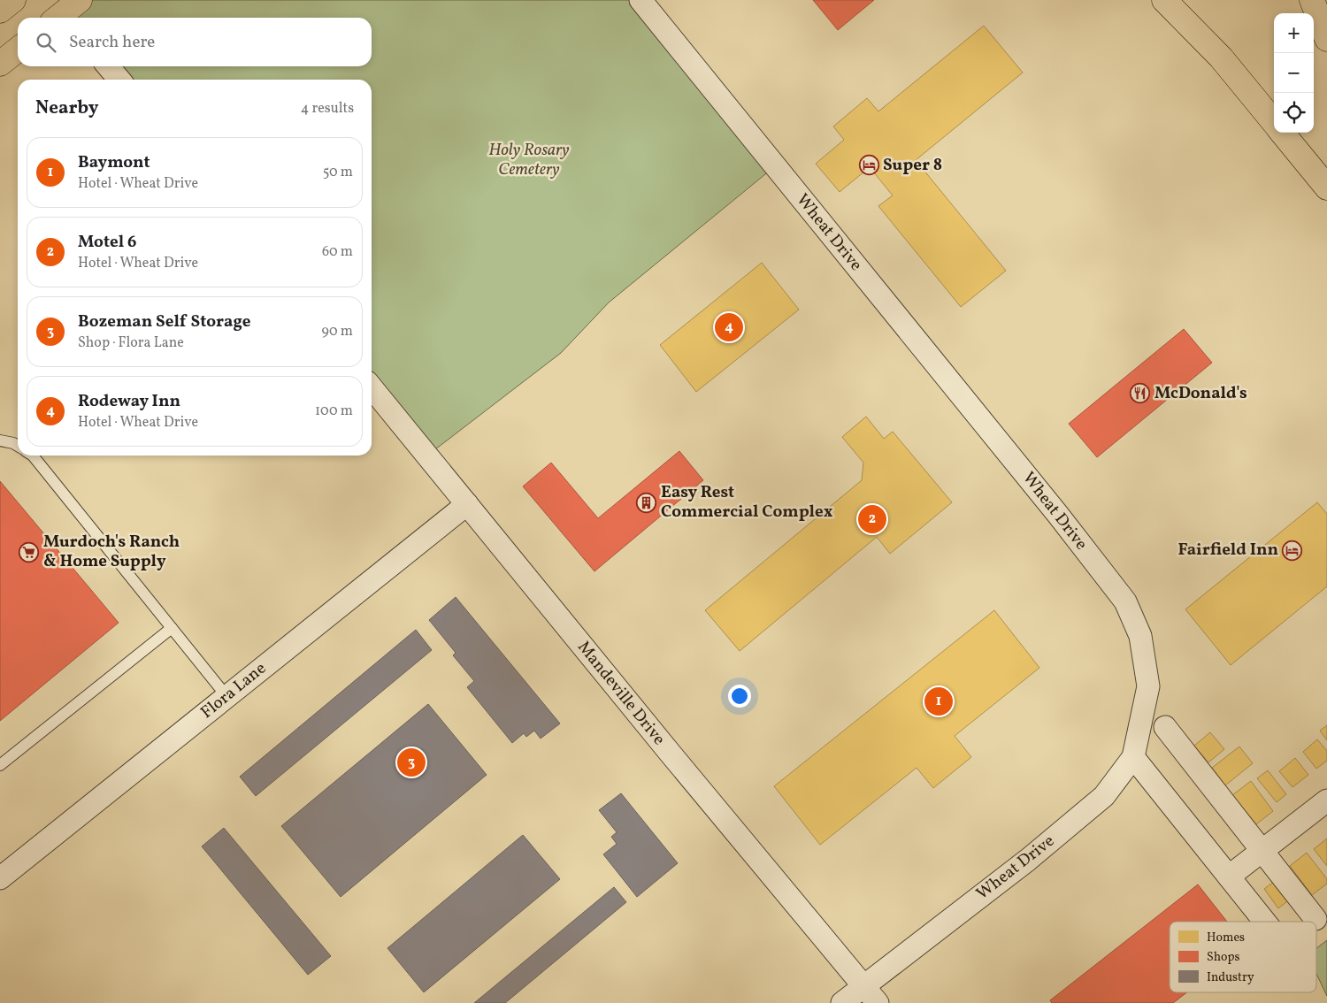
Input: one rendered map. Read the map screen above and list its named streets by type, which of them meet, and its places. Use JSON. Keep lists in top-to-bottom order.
{
  "streets": {
    "street": ["Wheat Drive", "Flora Lane", "Mandeville Drive"]
  },
  "crossings": [
    ["Wheat Drive", "Mandeville Drive"],
    ["Flora Lane", "Mandeville Drive"]
  ],
  "parks": ["Holy Rosary Cemetery"],
  "places": {
    "hotel": ["Super 8", "Fairfield Inn"],
    "restaurant": ["McDonald's"],
    "building": ["Easy Rest Commercial Complex"],
    "supermarket": ["Murdoch's Ranch & Home Supply"]
  },
  "legend": ["Homes", "Shops", "Industry"],
  "page": {
    "map_buttons": ["+", "−"],
    "search": "Search here",
    "heading": ["Nearby", "4 results"],
    "list": [
      {
        "mark": "1",
        "name": "Baymont",
        "note": "Hotel · Wheat Drive",
        "value": "50 m"
      },
      {
        "mark": "2",
        "name": "Motel 6",
        "note": "Hotel · Wheat Drive",
        "value": "60 m"
      },
      {
        "mark": "3",
        "name": "Bozeman Self Storage",
        "note": "Shop · Flora Lane",
        "value": "90 m"
      },
      {
        "mark": "4",
        "name": "Rodeway Inn",
        "note": "Hotel · Wheat Drive",
        "value": "100 m"
      }
    ],
    "pins": [
      "4",
      "2",
      "1",
      "3"
    ]
  }
}
